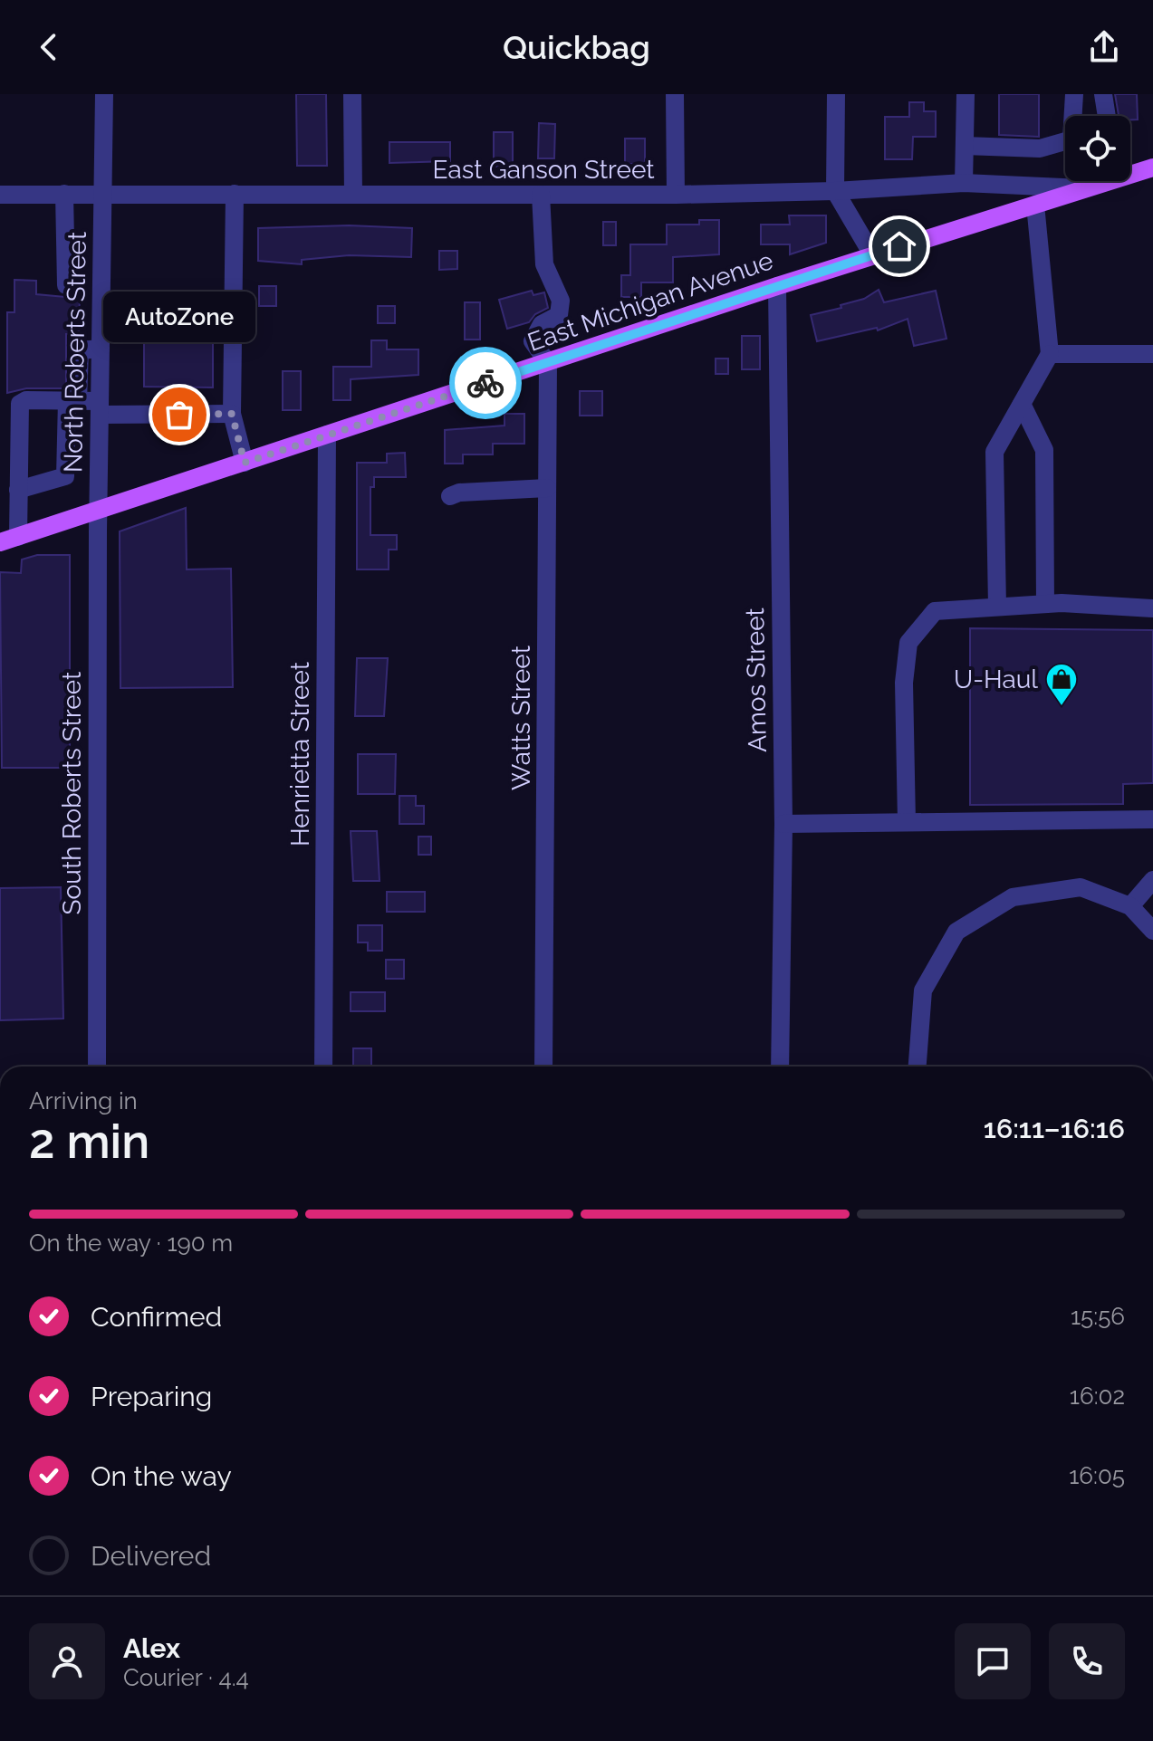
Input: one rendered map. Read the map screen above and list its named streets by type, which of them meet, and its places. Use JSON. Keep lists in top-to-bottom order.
{
  "streets": {
    "main road": ["East Michigan Avenue"],
    "street": [
      "East Ganson Street",
      "North Roberts Street",
      "Amos Street",
      "Watts Street",
      "Henrietta Street",
      "South Roberts Street"
    ]
  },
  "crossings": [
    ["East Ganson Street", "East Michigan Avenue"],
    ["East Ganson Street", "North Roberts Street"],
    ["East Michigan Avenue", "North Roberts Street"],
    ["East Michigan Avenue", "Amos Street"],
    ["East Michigan Avenue", "Watts Street"],
    ["East Michigan Avenue", "Henrietta Street"],
    ["East Michigan Avenue", "South Roberts Street"],
    ["North Roberts Street", "South Roberts Street"]
  ],
  "places": {
    "other": ["AutoZone"],
    "shop": ["U-Haul"]
  },
  "page": {
    "header": "Quickbag",
    "bubble": "AutoZone",
    "heading": ["2 min", "Arriving in", "16:11–16:16"],
    "panel": ["Alex", "Courier · 4.4"],
    "bar": "On the way · 190 m",
    "list": [
      ["Confirmed", "15:56"],
      ["Preparing", "16:02"],
      ["On the way", "16:05"],
      "Delivered"
    ]
  }
}
